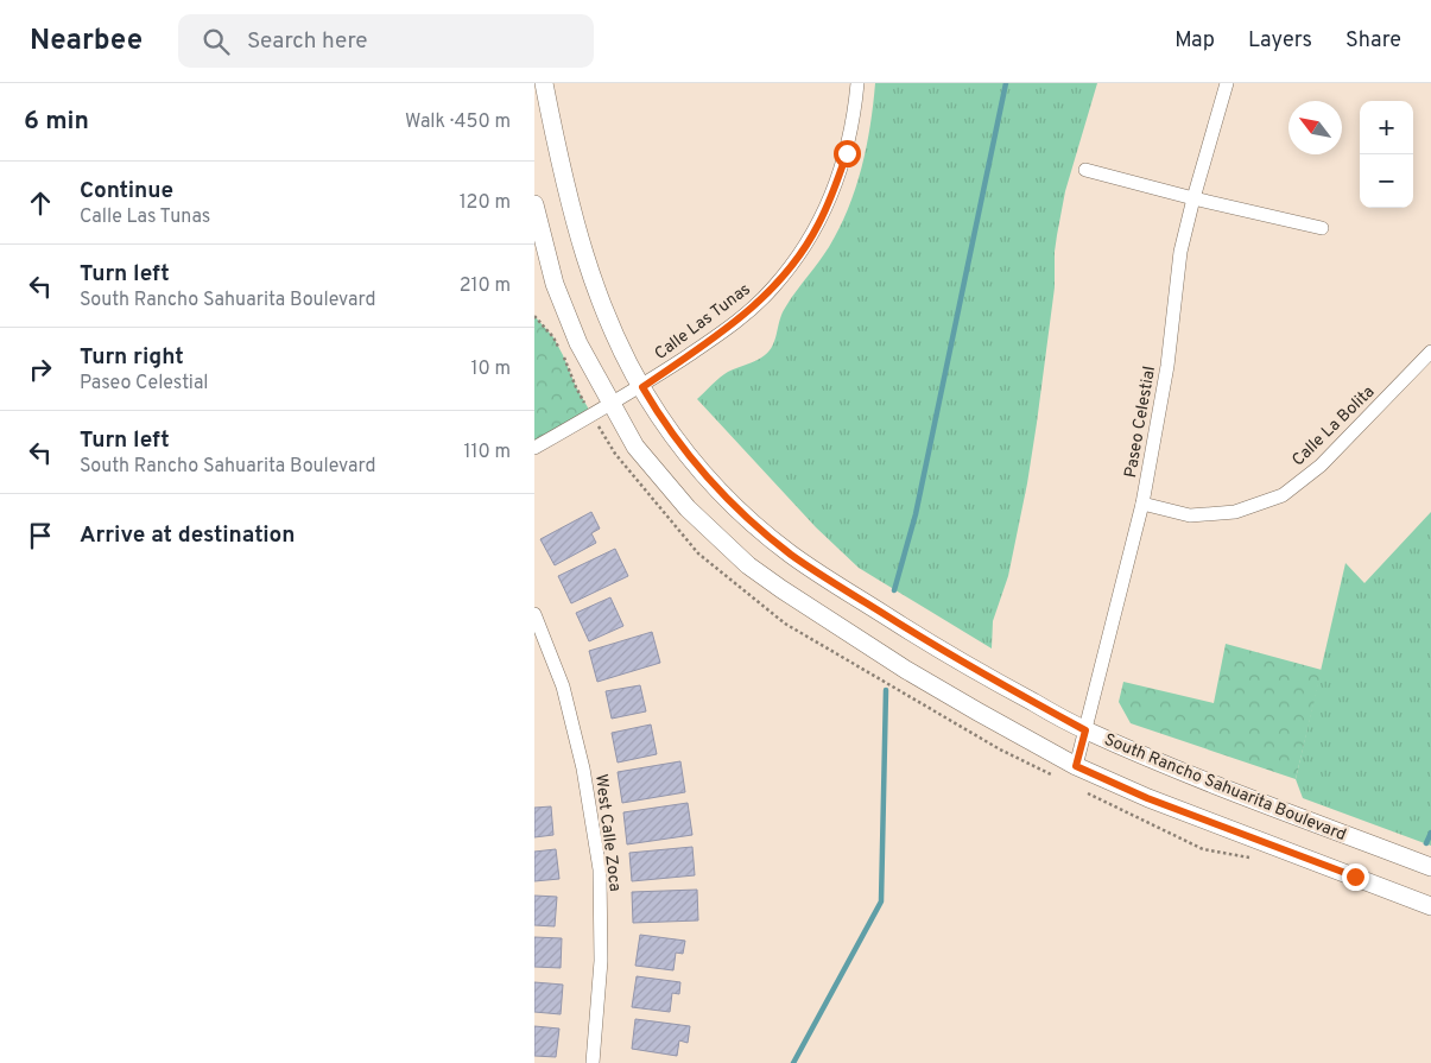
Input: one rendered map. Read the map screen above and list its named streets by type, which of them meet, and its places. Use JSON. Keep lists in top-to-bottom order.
{
  "streets": {
    "street": [
      "Calle Las Tunas",
      "Paseo Celestial",
      "Calle La Bolita",
      "South Rancho Sahuarita Boulevard",
      "West Calle Zoca"
    ]
  },
  "crossings": [
    ["Calle Las Tunas", "South Rancho Sahuarita Boulevard"],
    ["Paseo Celestial", "Calle La Bolita"],
    ["Paseo Celestial", "South Rancho Sahuarita Boulevard"]
  ],
  "north": "top left",
  "page": {
    "header": "Nearbee",
    "search": "Search here",
    "nav": ["Map", "Layers", "Share"],
    "heading": ["6 min", "Walk · 450 m"],
    "map_buttons": ["+", "−"],
    "list": [
      ["Continue", "Calle Las Tunas", "120 m"],
      ["Turn left", "South Rancho Sahuarita Boulevard", "210 m"],
      ["Turn right", "Paseo Celestial", "10 m"],
      ["Turn left", "South Rancho Sahuarita Boulevard", "110 m"],
      "Arrive at destination"
    ]
  }
}
